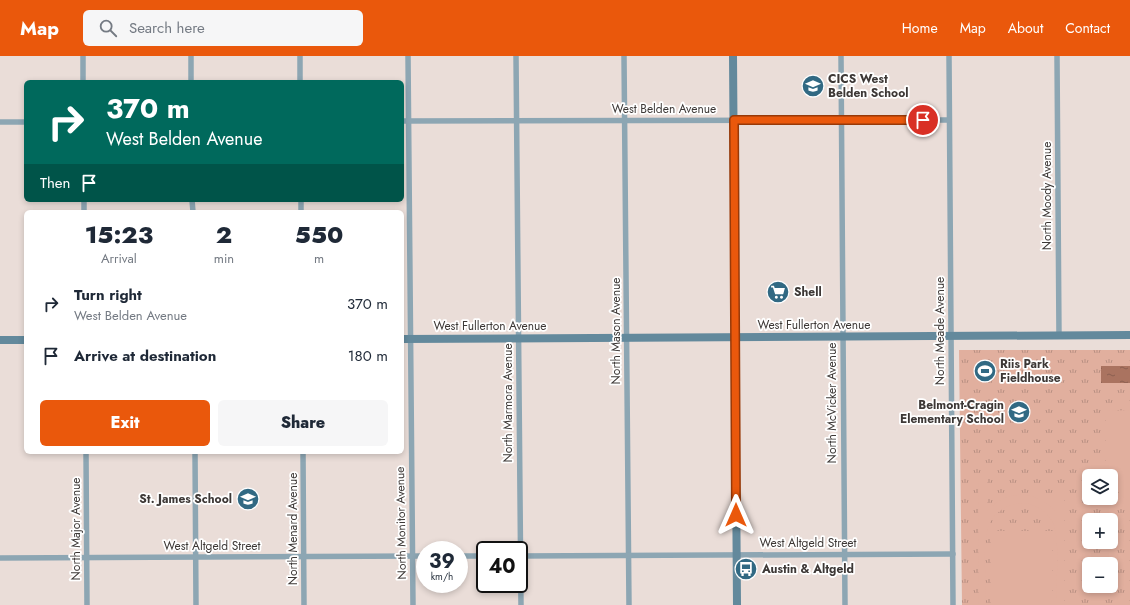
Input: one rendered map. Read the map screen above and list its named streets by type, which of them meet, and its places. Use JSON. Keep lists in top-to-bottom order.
{
  "streets": {
    "main road": ["West Fullerton Avenue"],
    "street": [
      "West Belden Avenue",
      "North Moody Avenue",
      "North Mason Avenue",
      "North Meade Avenue",
      "North Marmora Avenue",
      "North McVicker Avenue",
      "North Monitor Avenue",
      "North Major Avenue",
      "North Menard Avenue",
      "West Altgeld Street"
    ]
  },
  "crossings": [
    ["West Belden Avenue", "North Mason Avenue"],
    ["West Belden Avenue", "North Meade Avenue"],
    ["West Belden Avenue", "North Marmora Avenue"],
    ["West Belden Avenue", "North McVicker Avenue"],
    ["West Belden Avenue", "North Monitor Avenue"],
    ["North Moody Avenue", "West Fullerton Avenue"],
    ["West Fullerton Avenue", "North Mason Avenue"],
    ["West Fullerton Avenue", "North Meade Avenue"],
    ["West Fullerton Avenue", "North Marmora Avenue"],
    ["West Fullerton Avenue", "North McVicker Avenue"],
    ["West Fullerton Avenue", "North Monitor Avenue"],
    ["North Mason Avenue", "West Altgeld Street"],
    ["North Meade Avenue", "West Altgeld Street"],
    ["North McVicker Avenue", "West Altgeld Street"],
    ["North Monitor Avenue", "West Altgeld Street"],
    ["North Major Avenue", "West Altgeld Street"],
    ["North Menard Avenue", "West Altgeld Street"]
  ],
  "places": {
    "school or university": ["CICS West Belden School", "Belmont-Cragin Elementary School", "St. James School"],
    "supermarket": ["Shell"],
    "sports": ["Riis Park Fieldhouse"],
    "bus stop": ["Austin & Altgeld"]
  },
  "page": {
    "header": "Map",
    "search": "Search here",
    "nav": [
      "Home",
      "Map",
      "About",
      "Contact"
    ],
    "turn": ["370 m", "West Belden Avenue"],
    "then": "Then",
    "eta": [
      "15:23",
      "Arrival",
      "2",
      "min",
      "550",
      "m"
    ],
    "list": [
      {
        "name": "Turn right",
        "note": "West Belden Avenue",
        "value": "370 m"
      },
      {
        "name": "Arrive at destination",
        "value": "180 m"
      }
    ],
    "buttons": ["Exit", "Share"],
    "map_buttons": ["+", "−"],
    "speed": "39 km/h",
    "limit": "40"
  }
}
